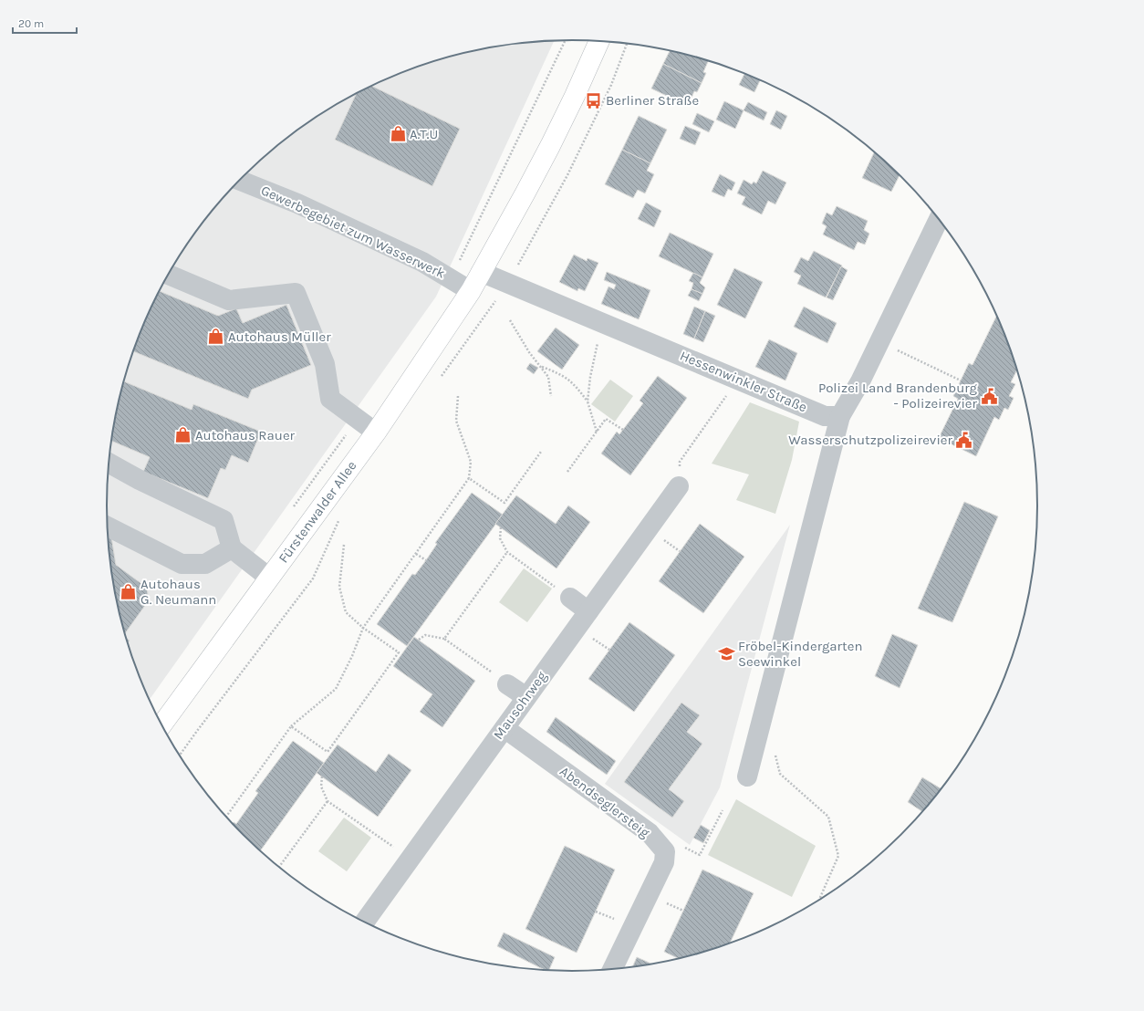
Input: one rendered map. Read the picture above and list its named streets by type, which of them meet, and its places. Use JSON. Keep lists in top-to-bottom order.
{
  "streets": {
    "main road": ["Fürstenwalder Allee"],
    "street": [
      "Gewerbegebiet zum Wasserwerk",
      "Hessenwinkler Straße",
      "Mausohrweg",
      "Abendseglersteig"
    ]
  },
  "crossings": [
    ["Gewerbegebiet zum Wasserwerk", "Fürstenwalder Allee"],
    ["Mausohrweg", "Abendseglersteig"]
  ],
  "places": {
    "bus stop": ["Berliner Straße"],
    "shop": [
      "A.T.U",
      "Autohaus Müller",
      "Autohaus Rauer",
      "Autohaus G. Neumann"
    ],
    "public building": ["Polizei Land Brandenburg - Polizeirevier", "Wasserschutzpolizeirevier"],
    "school or university": ["Fröbel-Kindergarten Seewinkel"]
  },
  "scale_bar": "20 m"
}
